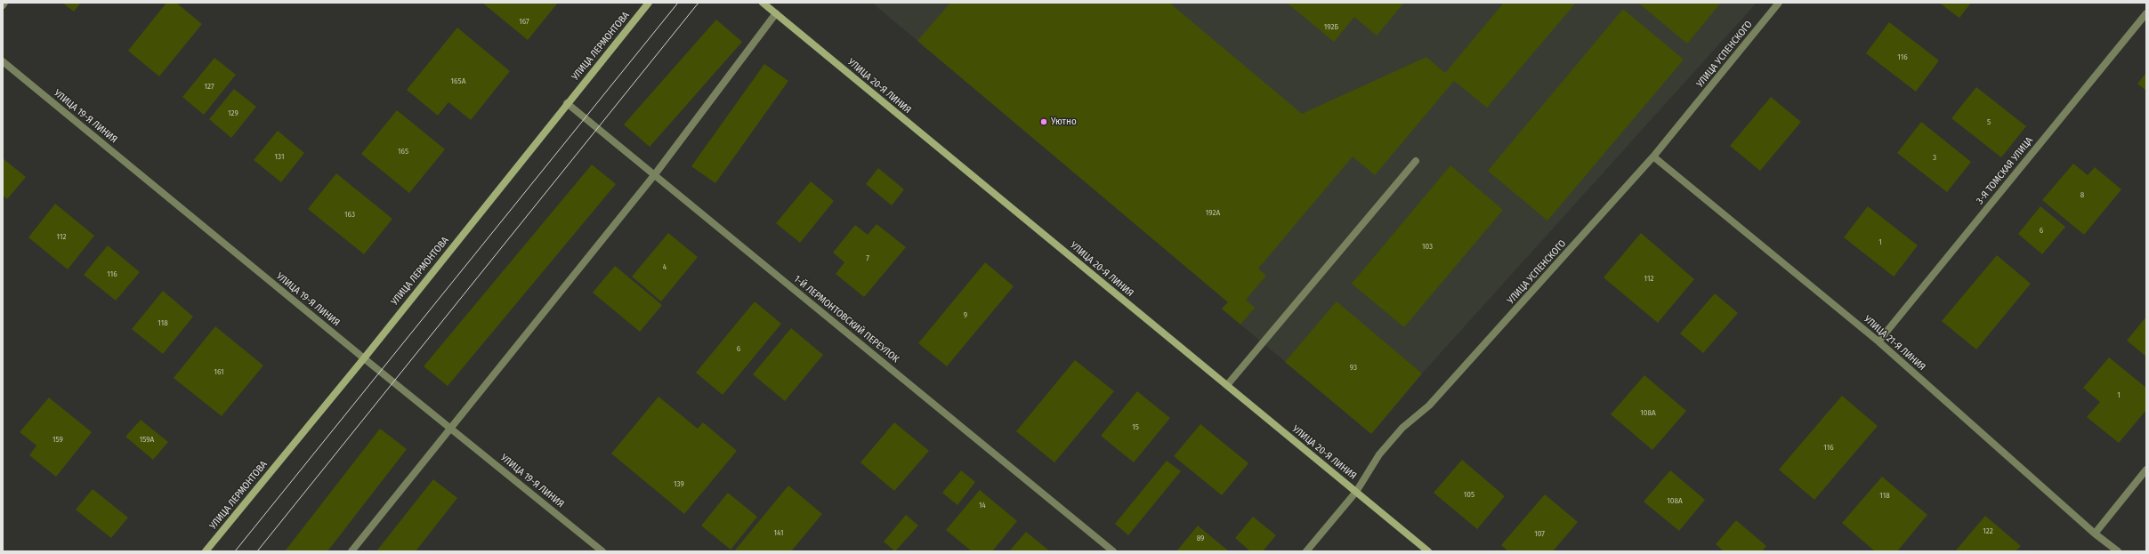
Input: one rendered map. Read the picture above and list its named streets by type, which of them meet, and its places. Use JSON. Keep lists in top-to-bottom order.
{
  "streets": {
    "main road": ["УЛИЦА ЛЕРМОНТОВА", "УЛИЦА 20-Я ЛИНИЯ"],
    "street": [
      "УЛИЦА УСПЕНСКОГО",
      "УЛИЦА 19-Я ЛИНИЯ",
      "3-Я ТОМСКАЯ УЛИЦА",
      "1-Й ЛЕРМОНТОВСКИЙ ПЕРЕУЛОК",
      "УЛИЦА 21-Я ЛИНИЯ"
    ]
  },
  "crossings": [
    ["УЛИЦА ЛЕРМОНТОВА", "УЛИЦА 19-Я ЛИНИЯ"],
    ["УЛИЦА ЛЕРМОНТОВА", "1-Й ЛЕРМОНТОВСКИЙ ПЕРЕУЛОК"],
    ["УЛИЦА УСПЕНСКОГО", "УЛИЦА 20-Я ЛИНИЯ"],
    ["УЛИЦА УСПЕНСКОГО", "УЛИЦА 21-Я ЛИНИЯ"],
    ["3-Я ТОМСКАЯ УЛИЦА", "УЛИЦА 21-Я ЛИНИЯ"]
  ],
  "places": ["Уютно"],
  "house_numbers": [
    "167",
    "192Б",
    "116",
    "165А",
    "127",
    "129",
    "5",
    "165",
    "131",
    "3",
    "8",
    "192А",
    "163",
    "6",
    "112",
    "1",
    "103",
    "7",
    "4",
    "116",
    "112",
    "9",
    "118",
    "6",
    "93",
    "161",
    "1",
    "108А",
    "15",
    "159",
    "159А",
    "116",
    "139",
    "105",
    "118",
    "108А",
    "14",
    "122",
    "141",
    "107",
    "89"
  ]
}
